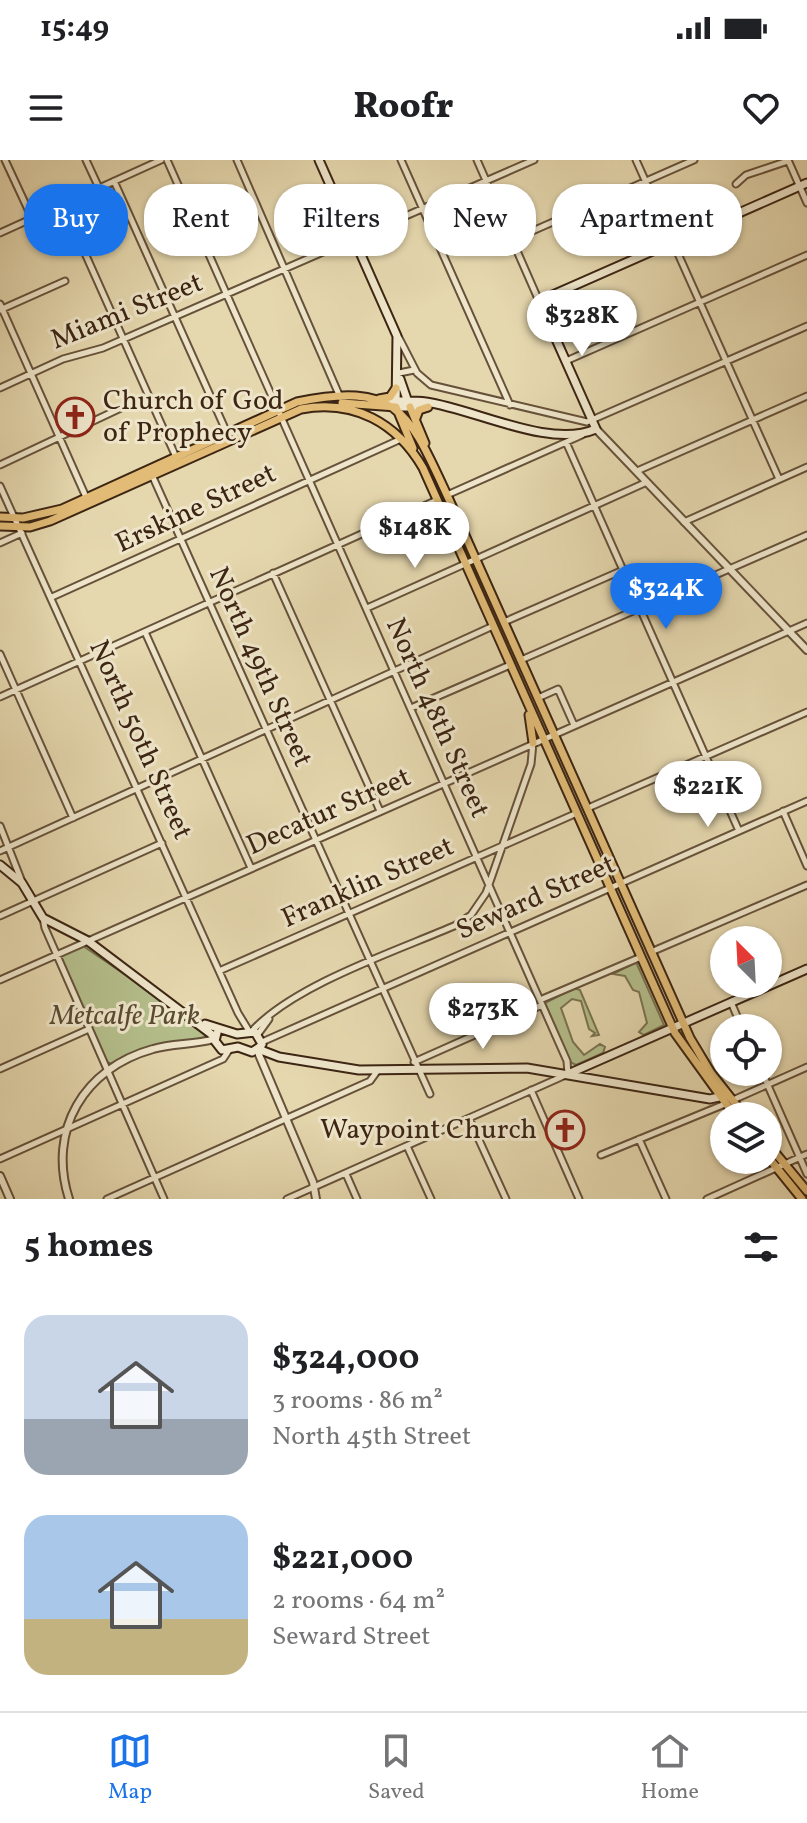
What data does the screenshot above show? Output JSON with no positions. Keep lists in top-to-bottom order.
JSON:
{
  "streets": {
    "street": [
      "Miami Street",
      "Erskine Street",
      "North 49th Street",
      "North 48th Street",
      "North 50th Street",
      "Decatur Street",
      "Franklin Street",
      "Seward Street"
    ]
  },
  "crossings": [
    ["Miami Street", "North 48th Street"],
    ["Erskine Street", "North 49th Street"],
    ["Erskine Street", "North 48th Street"],
    ["Erskine Street", "North 50th Street"],
    ["North 49th Street", "Decatur Street"],
    ["North 49th Street", "Franklin Street"],
    ["North 49th Street", "Seward Street"],
    ["North 48th Street", "Decatur Street"],
    ["North 48th Street", "Franklin Street"],
    ["North 48th Street", "Seward Street"],
    ["North 50th Street", "Decatur Street"],
    ["North 50th Street", "Franklin Street"],
    ["North 50th Street", "Seward Street"]
  ],
  "parks": ["Metcalfe Park"],
  "places": {
    "church": ["Church of God of Prophecy", "Waypoint Church"]
  },
  "north": "top left",
  "page": {
    "status": "15:49",
    "header": "Roofr",
    "chip": [
      "Buy",
      "Rent",
      "Filters",
      "New",
      "Apartment"
    ],
    "price": [
      "$328K",
      "$148K",
      "$324K",
      "$221K",
      "$273K"
    ],
    "heading": "5 homes",
    "list": [
      {
        "name": "$324,000",
        "note": "3 rooms · 86 m² · North 45th Street"
      },
      {
        "name": "$221,000",
        "note": "2 rooms · 64 m² · Seward Street"
      }
    ],
    "tabs": ["Map", "Saved", "Home"]
  }
}
